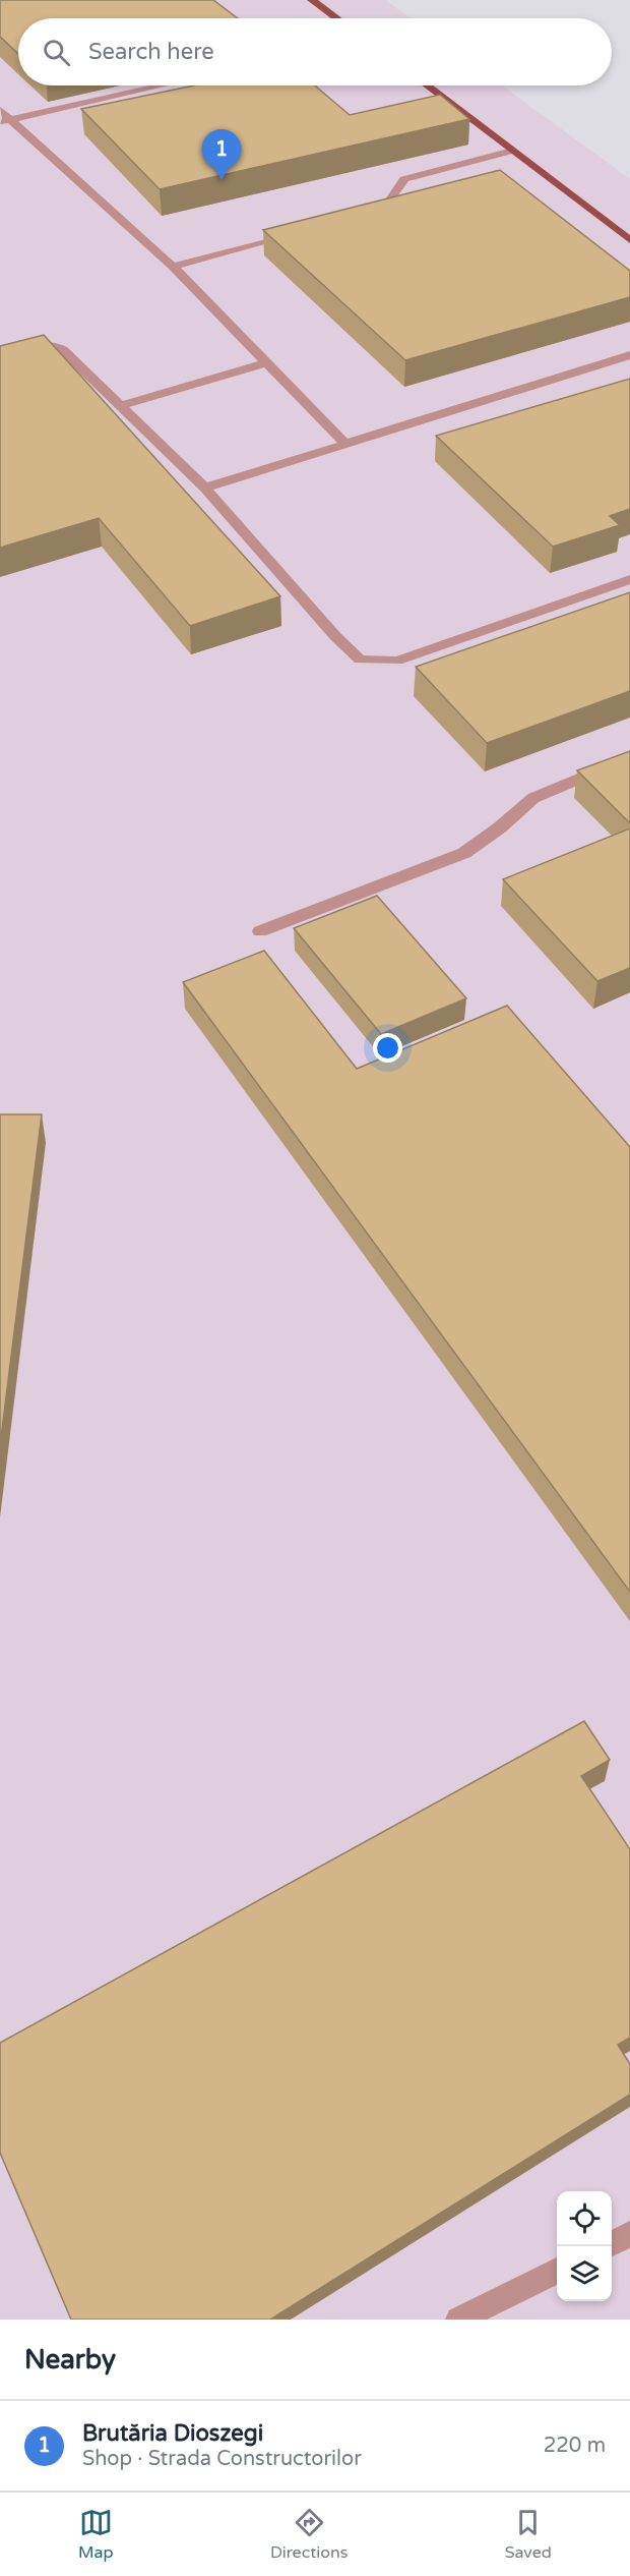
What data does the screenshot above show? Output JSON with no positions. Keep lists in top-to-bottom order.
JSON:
{
  "page": {
    "search": "Search here",
    "pins": "1",
    "heading": "Nearby",
    "list": [
      {
        "mark": "1",
        "name": "Brutăria Dioszegi",
        "note": "Shop · Strada Constructorilor",
        "value": "220 m"
      }
    ],
    "nav": ["Map", "Directions", "Saved"]
  }
}
